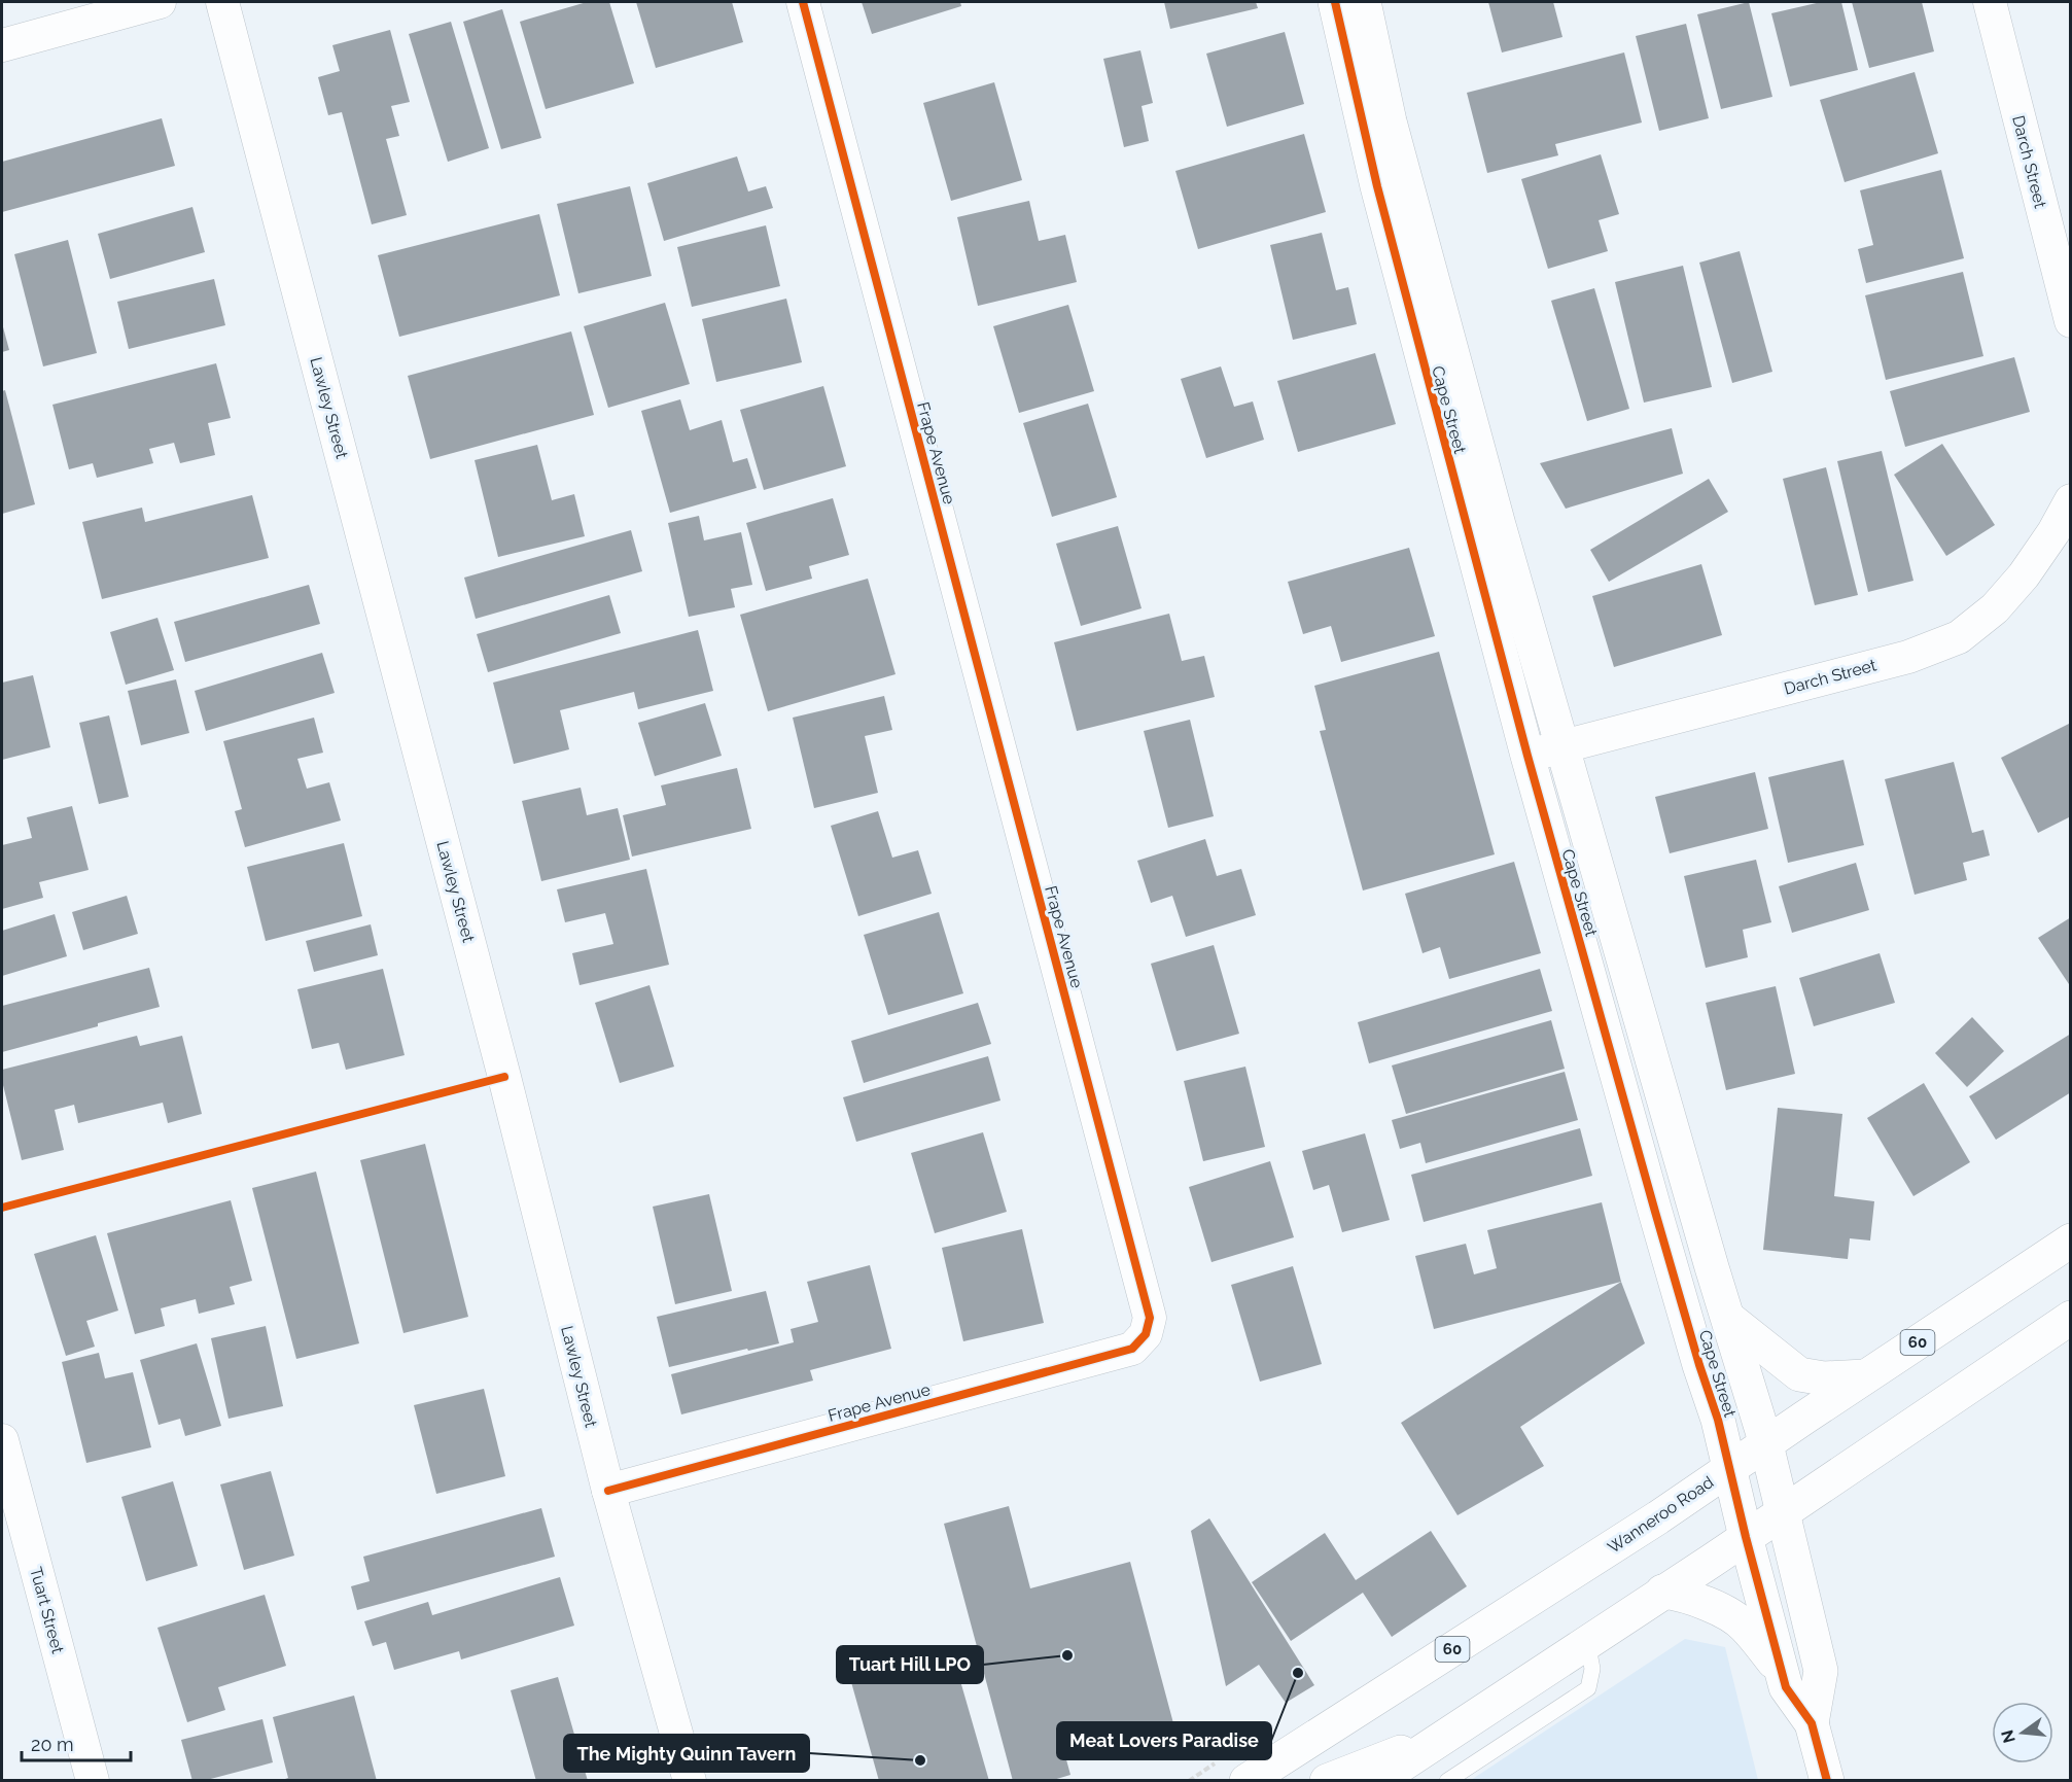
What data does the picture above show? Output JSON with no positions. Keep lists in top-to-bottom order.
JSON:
{
  "streets": {
    "main road": ["Cape Street", "60", "Wanneroo Road"],
    "street": [
      "Darch Street",
      "Lawley Street",
      "Frape Avenue",
      "Tuart Street"
    ]
  },
  "crossings": [
    ["Darch Street", "Cape Street"],
    ["Lawley Street", "Frape Avenue"],
    ["Cape Street", "Wanneroo Road"]
  ],
  "places": ["Tuart Hill LPO", "Meat Lovers Paradise", "The Mighty Quinn Tavern"],
  "scale_bar": "20 m",
  "north": "left"
}
